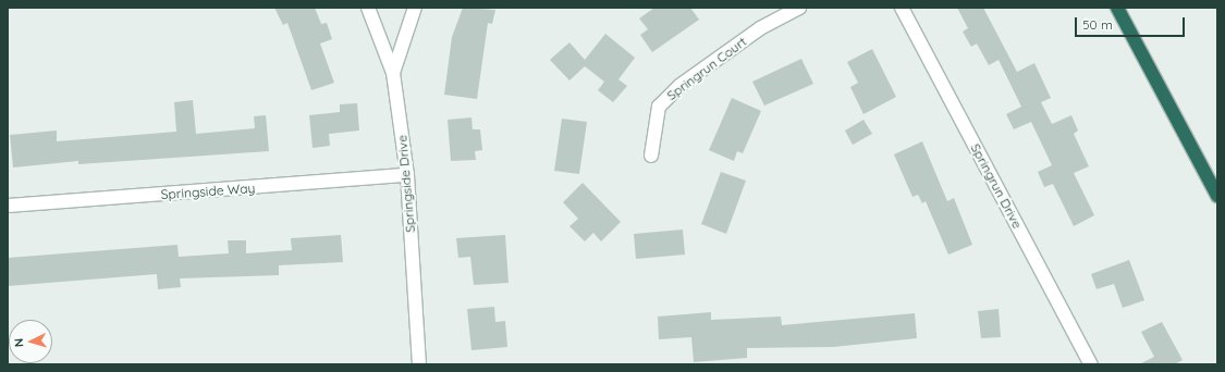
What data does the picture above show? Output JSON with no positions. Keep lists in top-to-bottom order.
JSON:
{
  "streets": {
    "street": [
      "Springrun Court",
      "Springside Drive",
      "Springrun Drive",
      "Springside Way"
    ]
  },
  "crossings": [
    ["Springside Drive", "Springside Way"]
  ],
  "scale_bar": "50 m",
  "north": "left"
}
